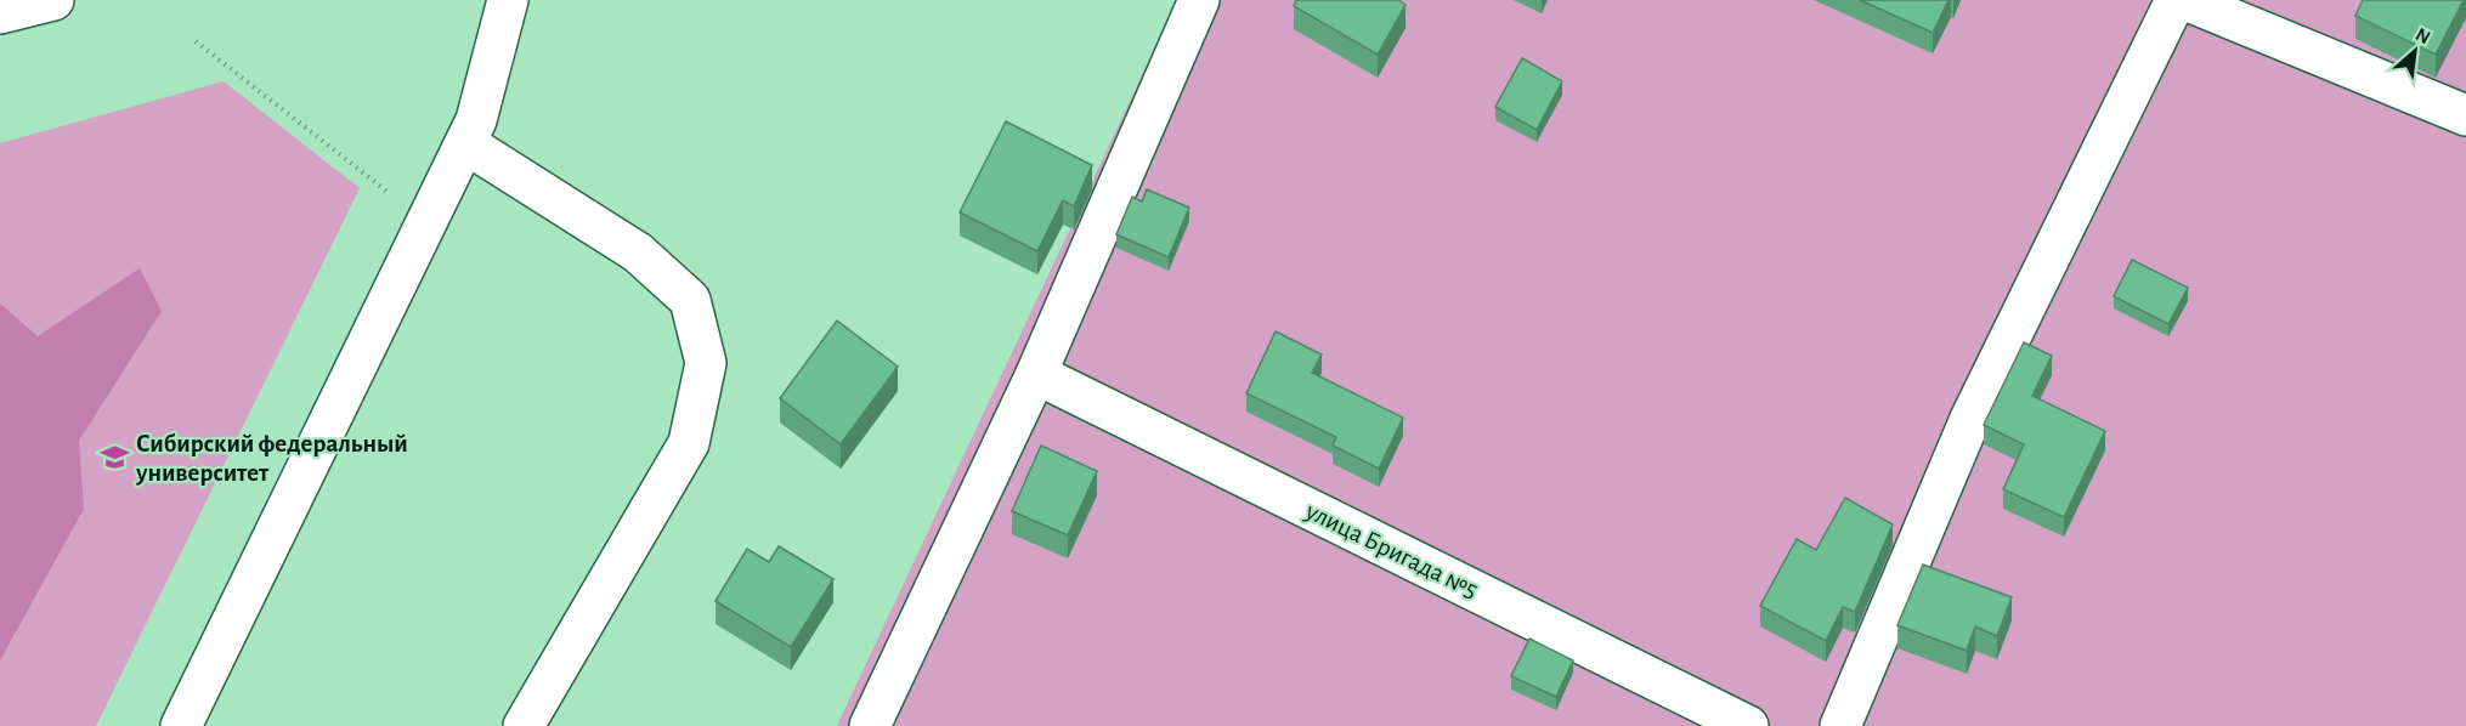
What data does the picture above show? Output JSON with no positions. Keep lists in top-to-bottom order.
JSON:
{
  "streets": {
    "main road": ["улица Бригада №5"]
  },
  "places": {
    "school or university": ["Сибирский федеральный университет"]
  },
  "north": "top right"
}
